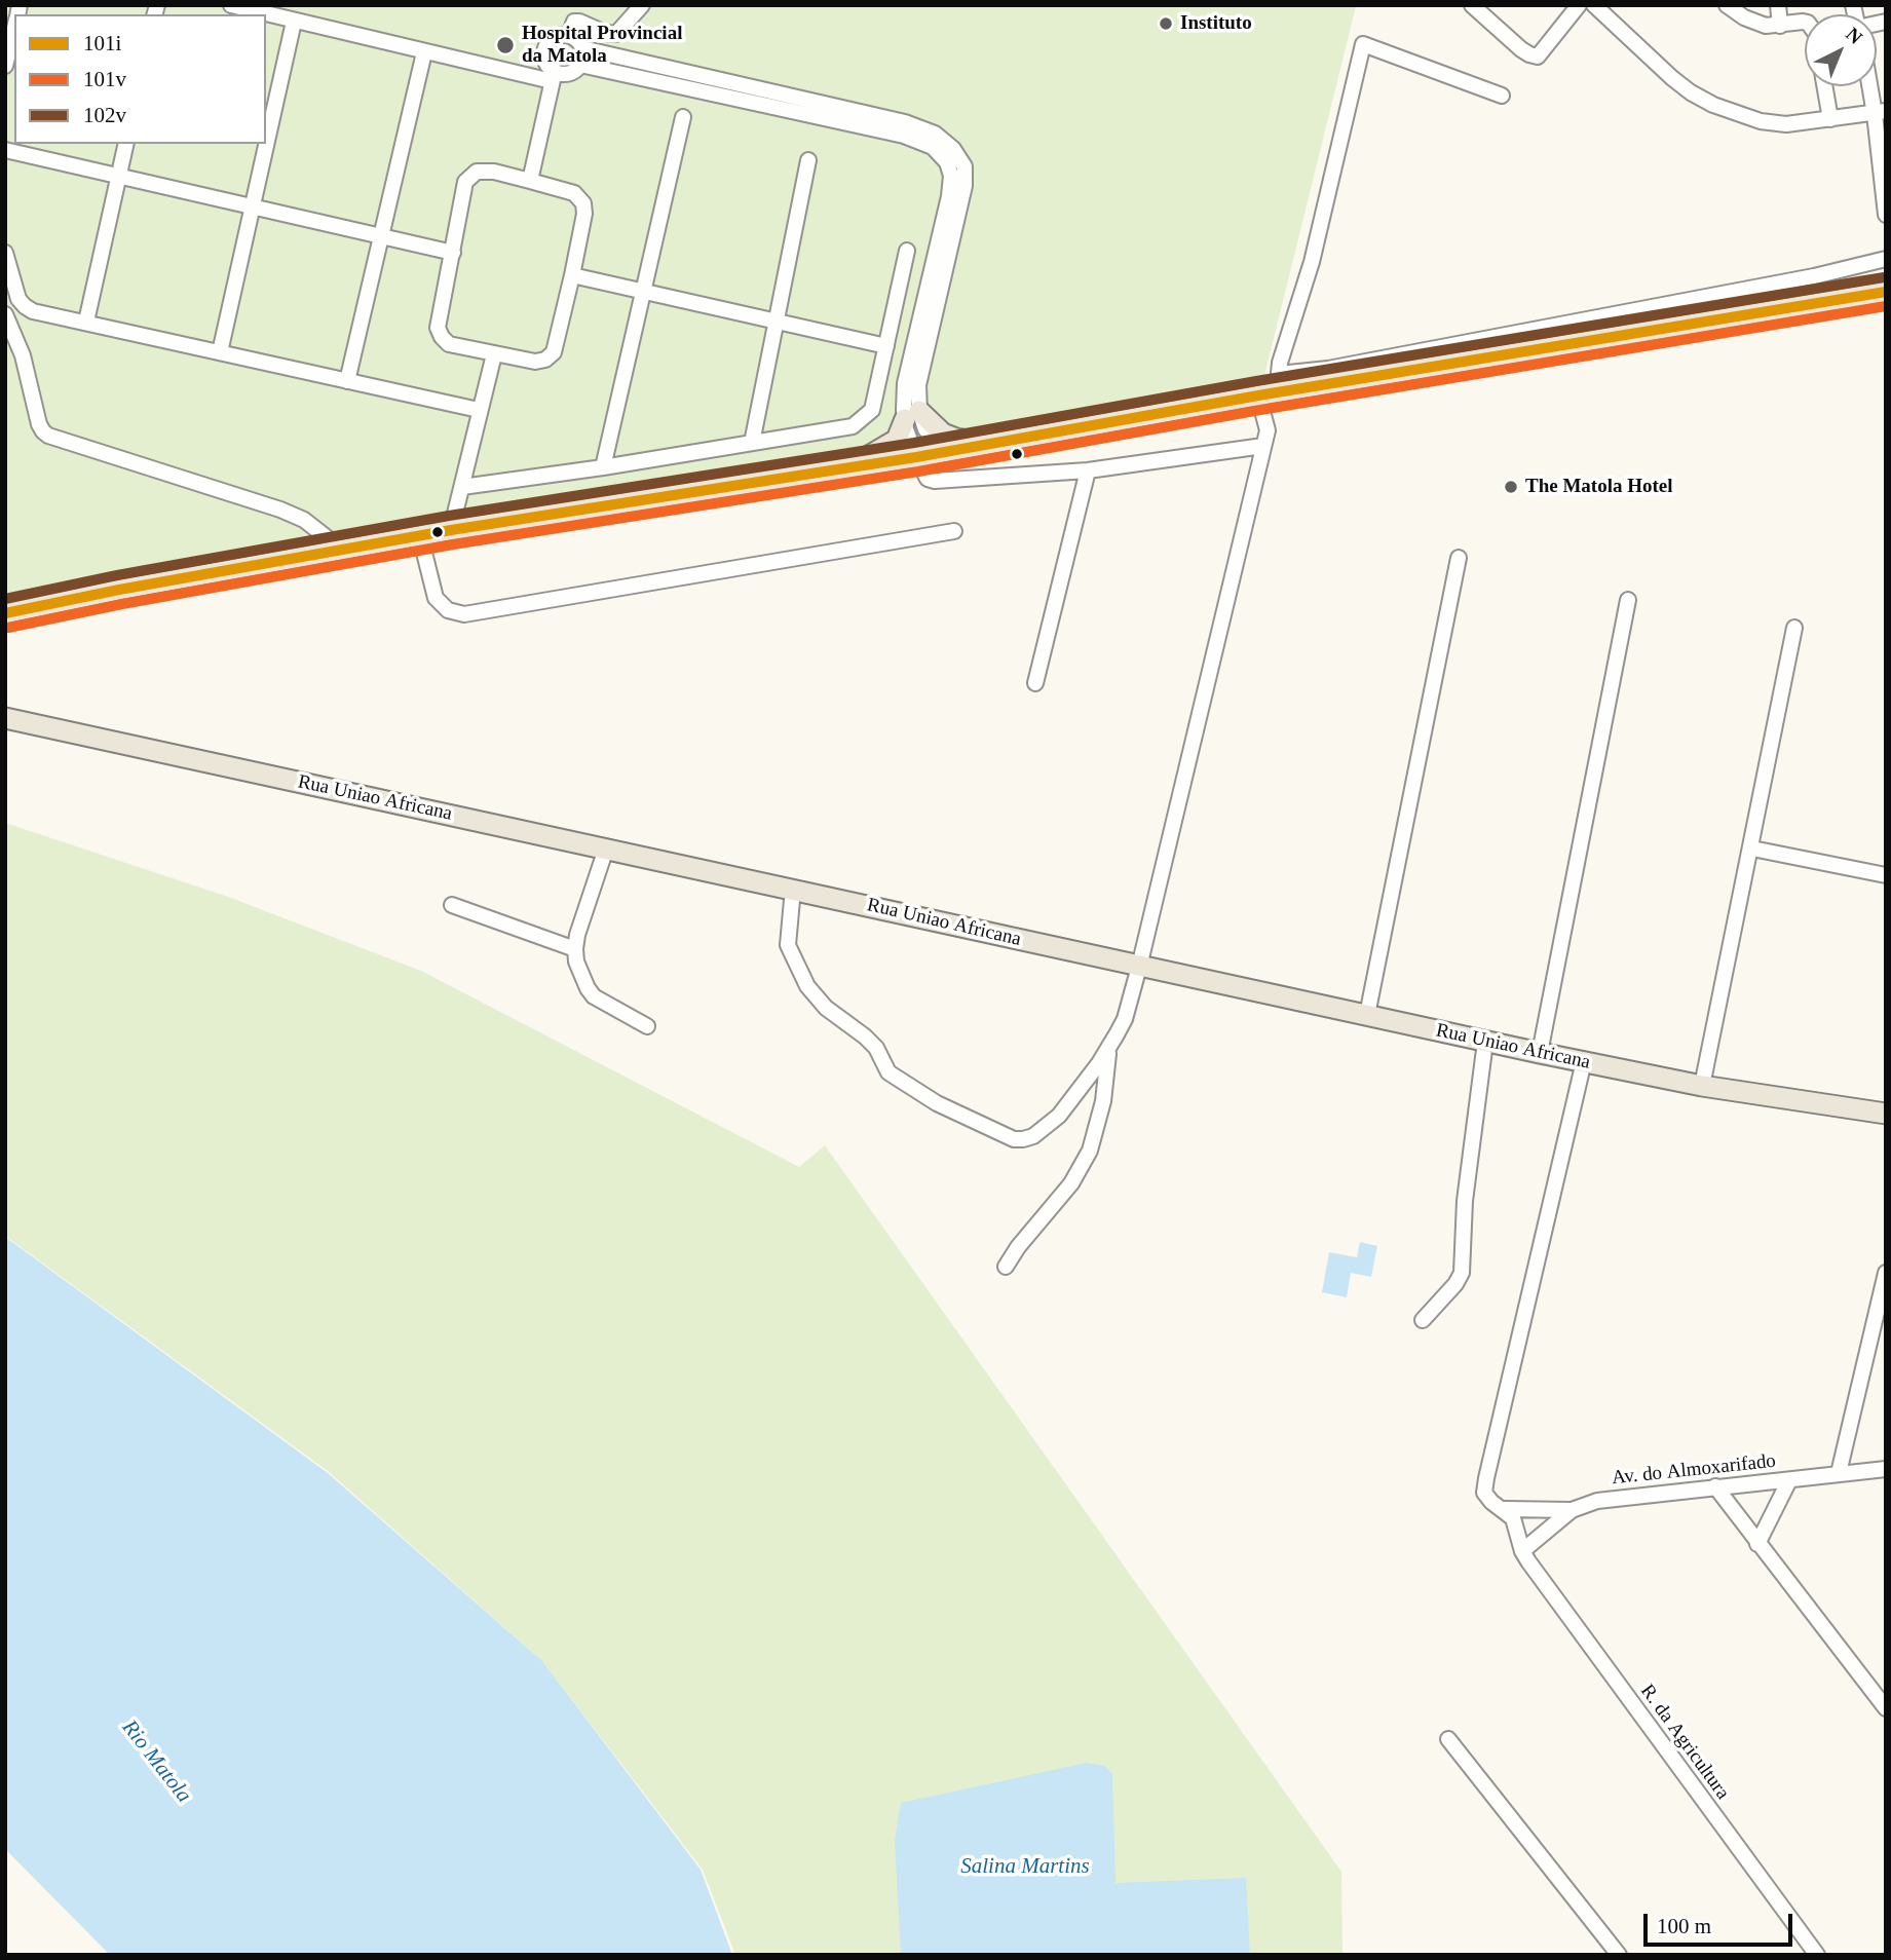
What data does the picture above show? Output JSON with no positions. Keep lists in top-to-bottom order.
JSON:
{
  "streets": {
    "main road": ["Rua Uniao Africana"],
    "street": ["Av. do Almoxarifado", "R. da Agricultura"]
  },
  "crossings": [
    ["Rua Uniao Africana", "R. da Agricultura"],
    ["Av. do Almoxarifado", "R. da Agricultura"]
  ],
  "water": ["Rio Matola", "Salina Martins"],
  "places": ["Instituto", "Hospital Provincial da Matola", "The Matola Hotel"],
  "lines": ["transit line 102v", "transit line 101i", "transit line 101v"],
  "legend": ["101i", "101v", "102v"],
  "scale_bar": "100 m",
  "north": "top right"
}
